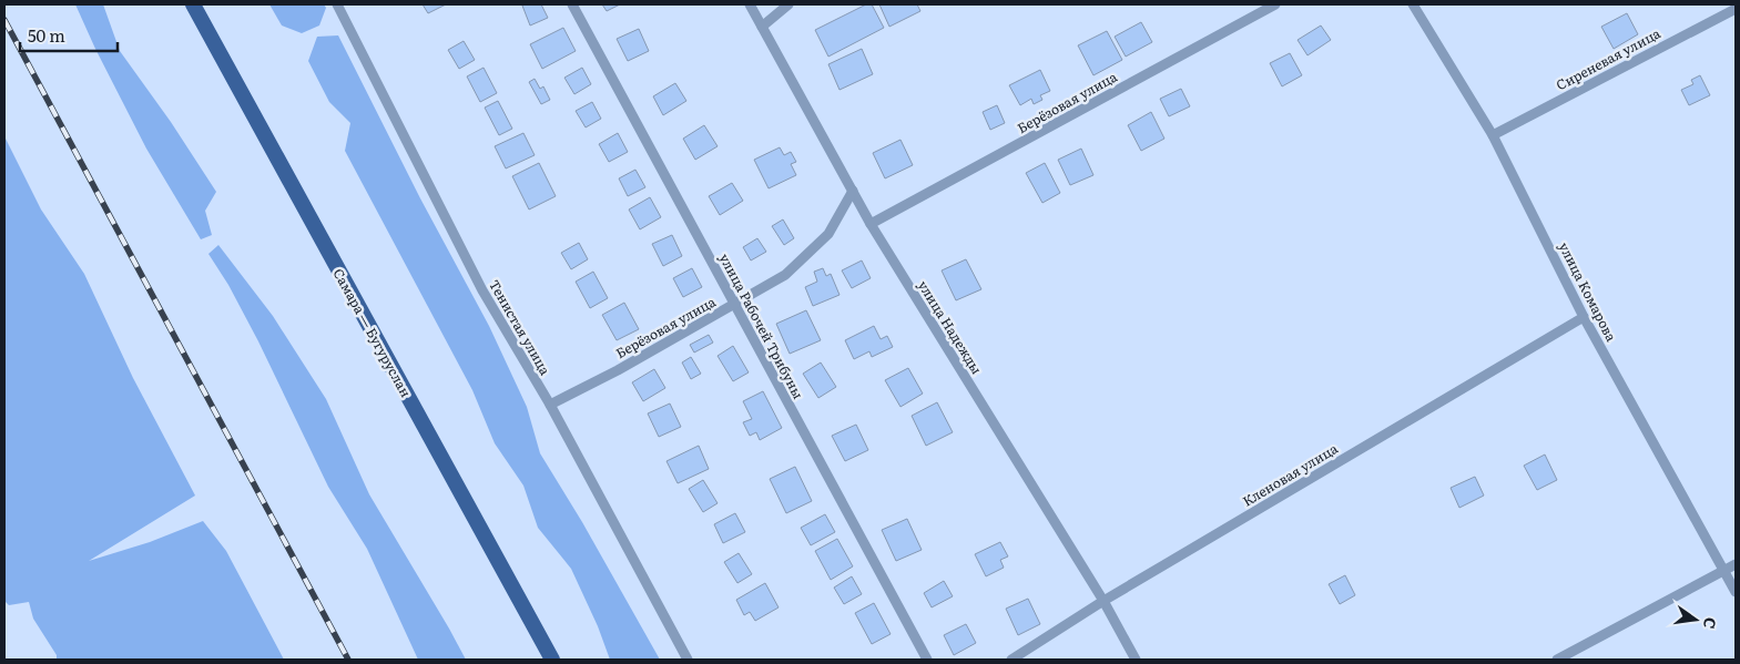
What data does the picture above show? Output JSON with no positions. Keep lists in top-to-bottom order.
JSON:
{
  "streets": {
    "main road": ["Самара — Бугуруслан"],
    "street": [
      "Сиреневая улица",
      "Берёзовая улица",
      "улица Комарова",
      "улица Рабочей Трибуны",
      "Тенистая улица",
      "улица Надежды",
      "Кленовая улица"
    ]
  },
  "crossings": [
    ["Сиреневая улица", "улица Комарова"],
    ["Берёзовая улица", "улица Рабочей Трибуны"],
    ["Берёзовая улица", "Тенистая улица"],
    ["Берёзовая улица", "улица Надежды"],
    ["улица Комарова", "Кленовая улица"],
    ["улица Надежды", "Кленовая улица"]
  ],
  "scale_bar": "50 m",
  "north": "right"
}
